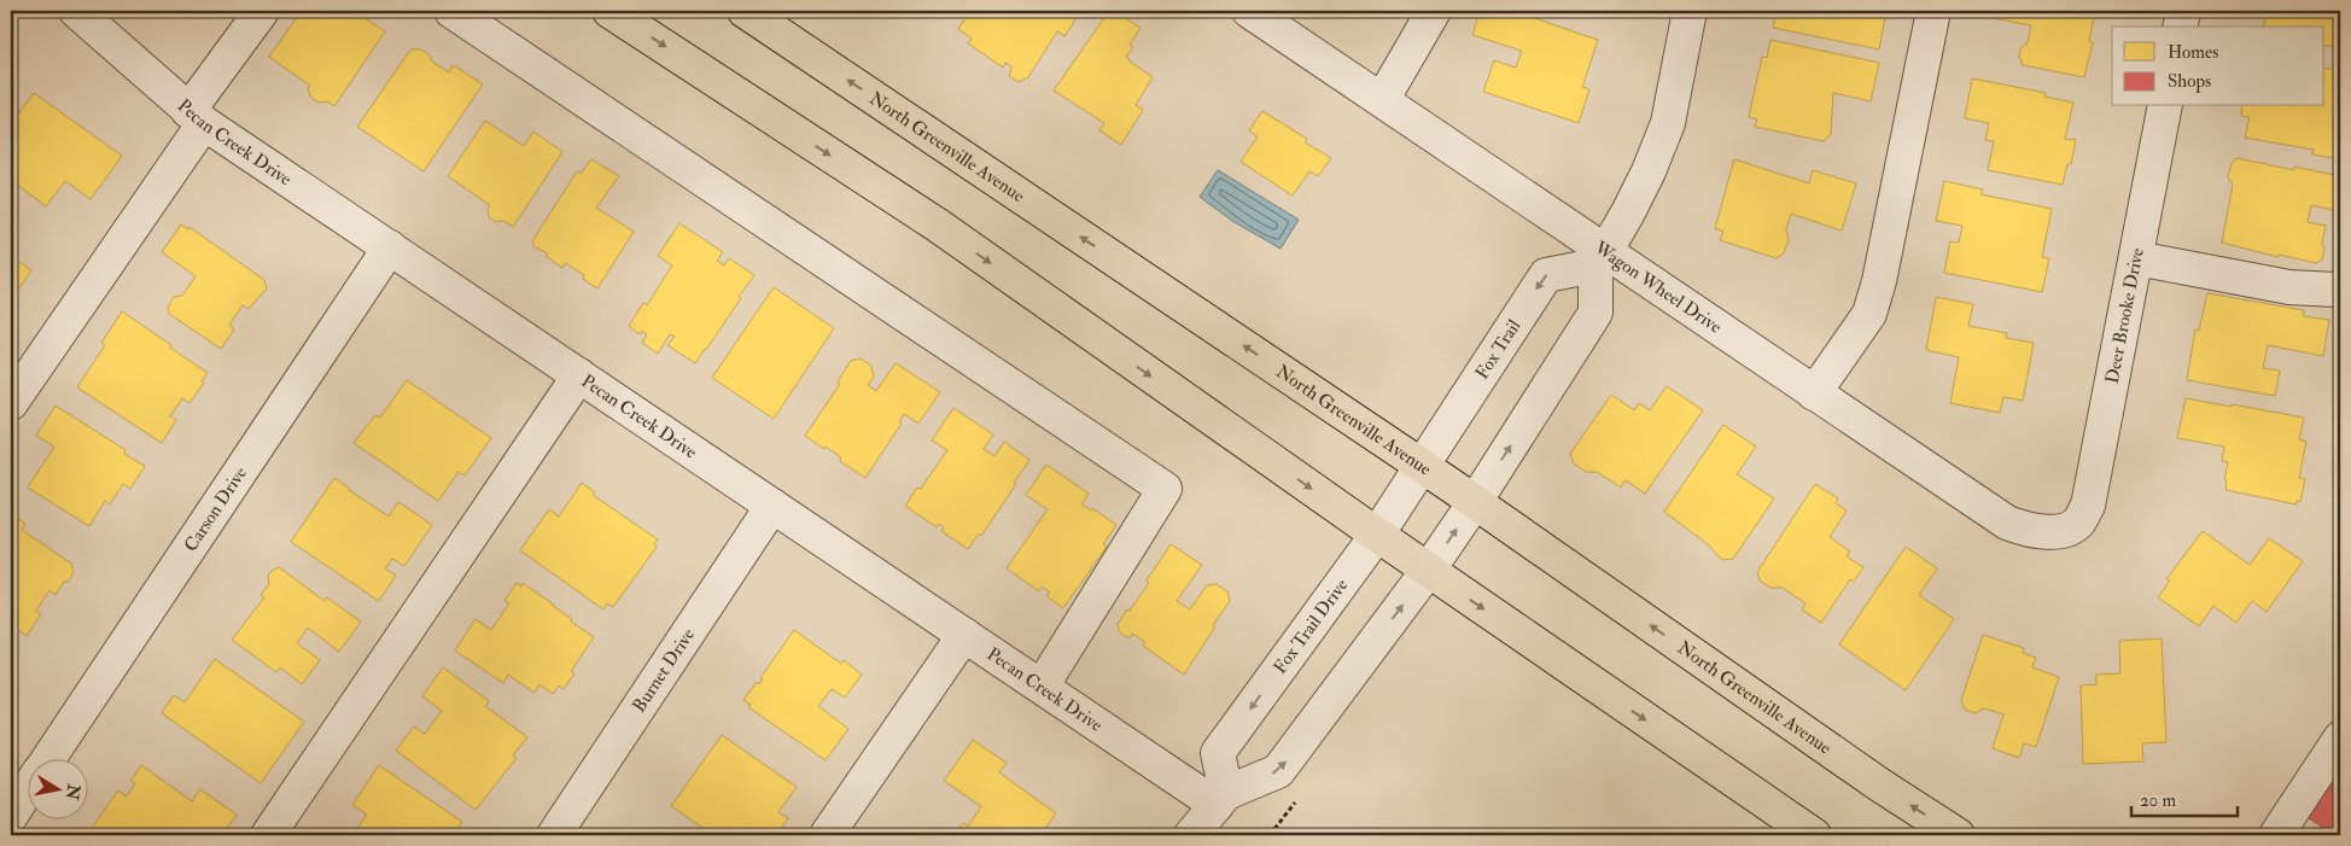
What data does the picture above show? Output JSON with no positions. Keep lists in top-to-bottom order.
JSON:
{
  "streets": {
    "main road": ["North Greenville Avenue"],
    "street": [
      "Pecan Creek Drive",
      "Wagon Wheel Drive",
      "Deer Brooke Drive",
      "Fox Trail",
      "Carson Drive",
      "Fox Trail Drive",
      "Burnet Drive"
    ]
  },
  "crossings": [
    ["Pecan Creek Drive", "Carson Drive"],
    ["Pecan Creek Drive", "Fox Trail Drive"],
    ["Pecan Creek Drive", "Burnet Drive"],
    ["North Greenville Avenue", "Fox Trail"],
    ["North Greenville Avenue", "Fox Trail Drive"],
    ["Wagon Wheel Drive", "Deer Brooke Drive"],
    ["Wagon Wheel Drive", "Fox Trail"],
    ["Fox Trail", "Fox Trail Drive"]
  ],
  "legend": ["Homes", "Shops"],
  "scale_bar": "20 m",
  "north": "right"
}
